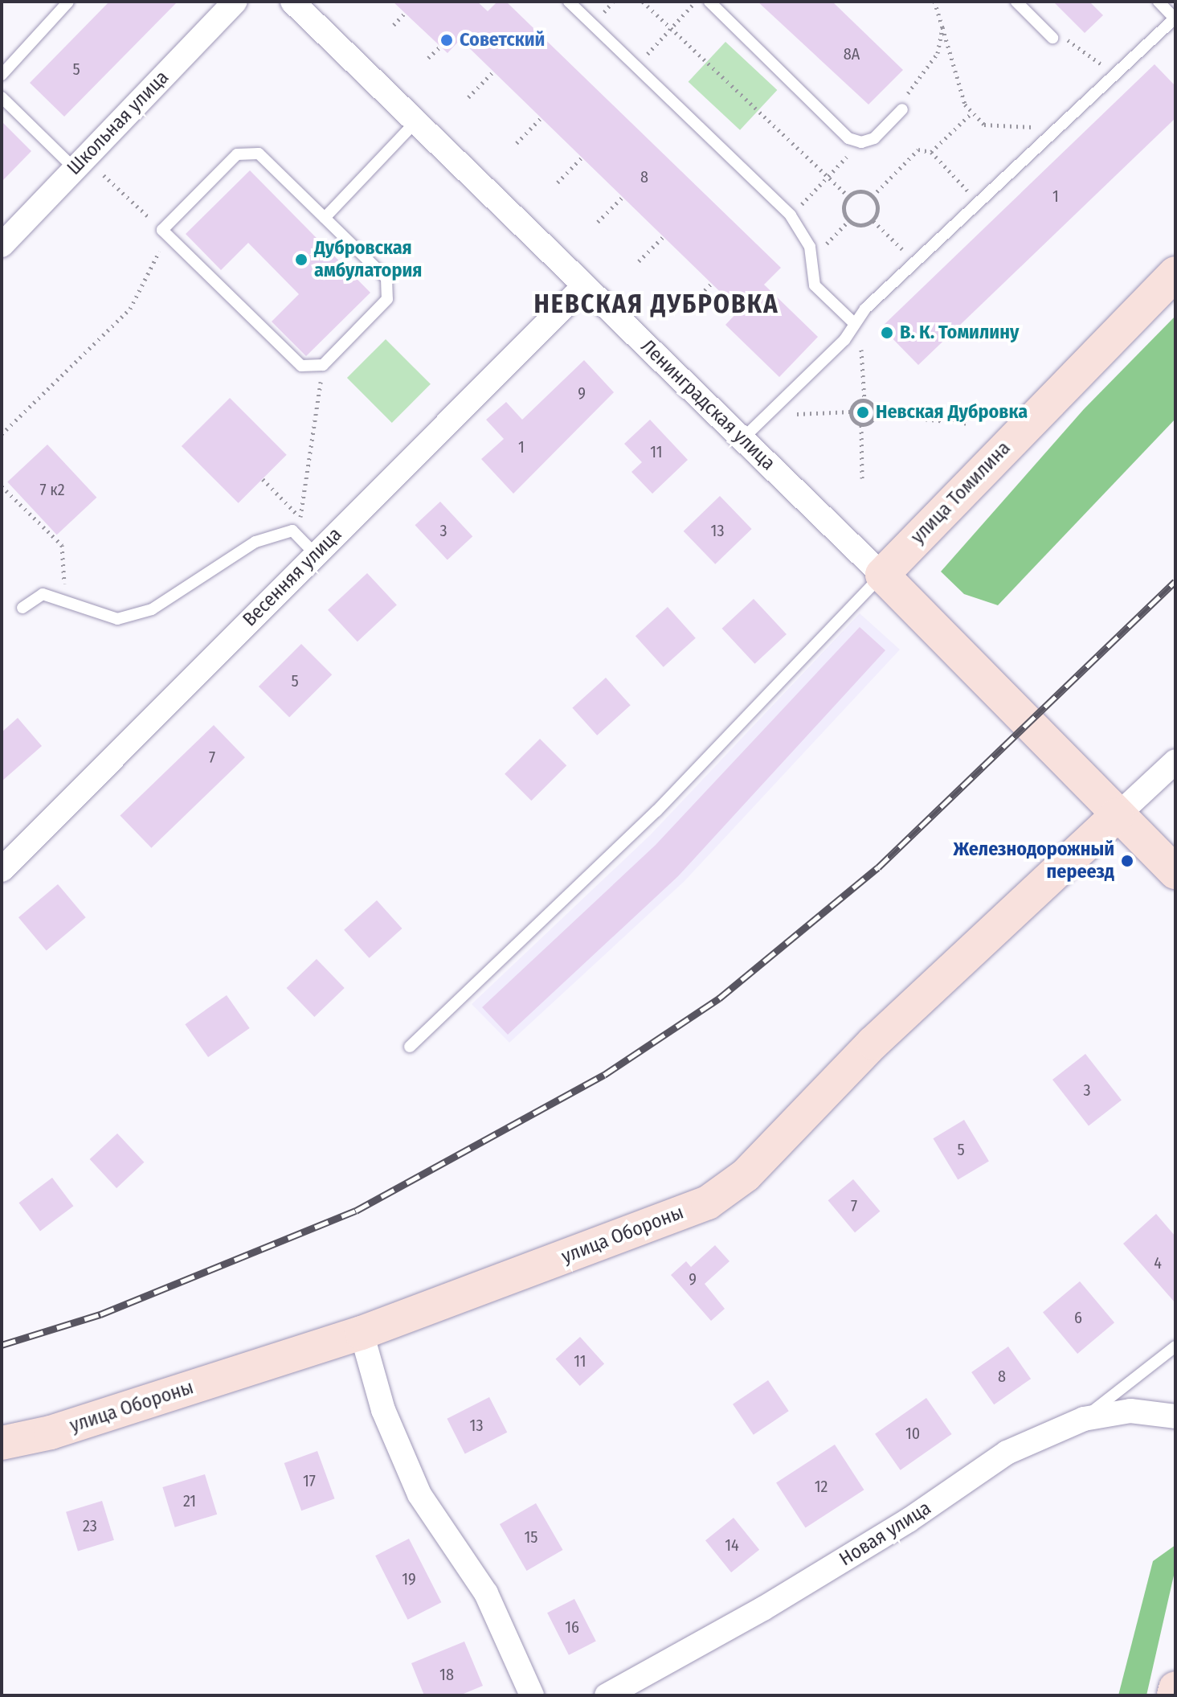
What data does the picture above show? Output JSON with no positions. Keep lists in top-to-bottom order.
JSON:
{
  "streets": {
    "street": [
      "Школьная улица",
      "Ленинградская улица",
      "улица Томилина",
      "Весенняя улица",
      "улица Обороны",
      "Новая улица"
    ]
  },
  "crossings": [
    ["Ленинградская улица", "улица Томилина"],
    ["Ленинградская улица", "Весенняя улица"],
    ["Ленинградская улица", "улица Обороны"]
  ],
  "districts": ["НЕВСКАЯ ДУБРОВКА"],
  "places": [
    "Советский",
    "Дубровская амбулатория",
    "В. К. Томилину",
    "Невская Дубровка",
    "Железнодорожный переезд"
  ],
  "house_numbers": [
    "8А",
    "5",
    "8",
    "1",
    "9",
    "1",
    "11",
    "7 к2",
    "3",
    "13",
    "5",
    "7",
    "3",
    "5",
    "7",
    "4",
    "9",
    "6",
    "11",
    "8",
    "13",
    "10",
    "17",
    "12",
    "21",
    "23",
    "15",
    "14",
    "19",
    "16",
    "18"
  ]
}
